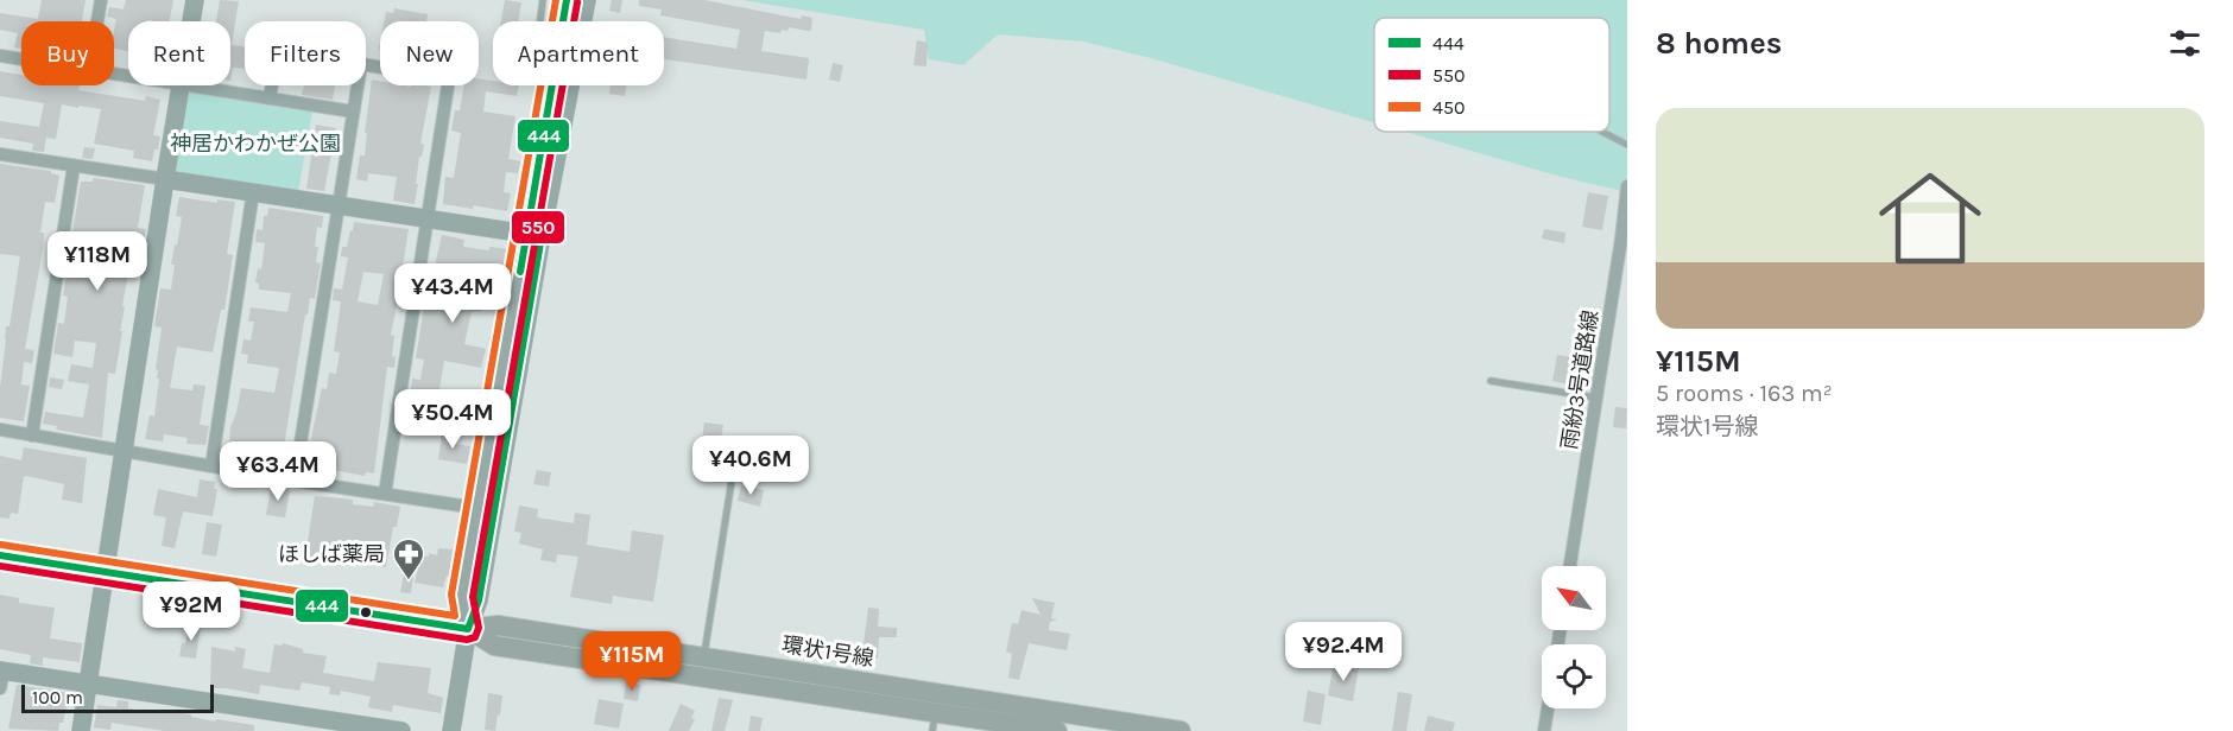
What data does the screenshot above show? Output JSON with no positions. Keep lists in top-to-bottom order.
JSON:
{
  "streets": {
    "main road": ["環状1号線"],
    "street": ["雨紛3号道路線"]
  },
  "parks": ["神居かわかぜ公園"],
  "places": {
    "pharmacy": ["ほしば薬局"]
  },
  "lines": ["transit line 444", "transit line 450", "transit line 550"],
  "legend": ["444", "550", "450"],
  "scale_bar": "100 m",
  "north": "top left",
  "page": {
    "heading": "8 homes",
    "chip": [
      "Buy",
      "Rent",
      "Filters",
      "New",
      "Apartment"
    ],
    "list": [
      {
        "name": "¥115M",
        "note": "5 rooms · 163 m² · 環状1号線"
      }
    ],
    "price": [
      "¥118M",
      "¥43.4M",
      "¥50.4M",
      "¥40.6M",
      "¥63.4M",
      "¥92M",
      "¥92.4M",
      "¥115M"
    ],
    "scale": "100 m"
  }
}
